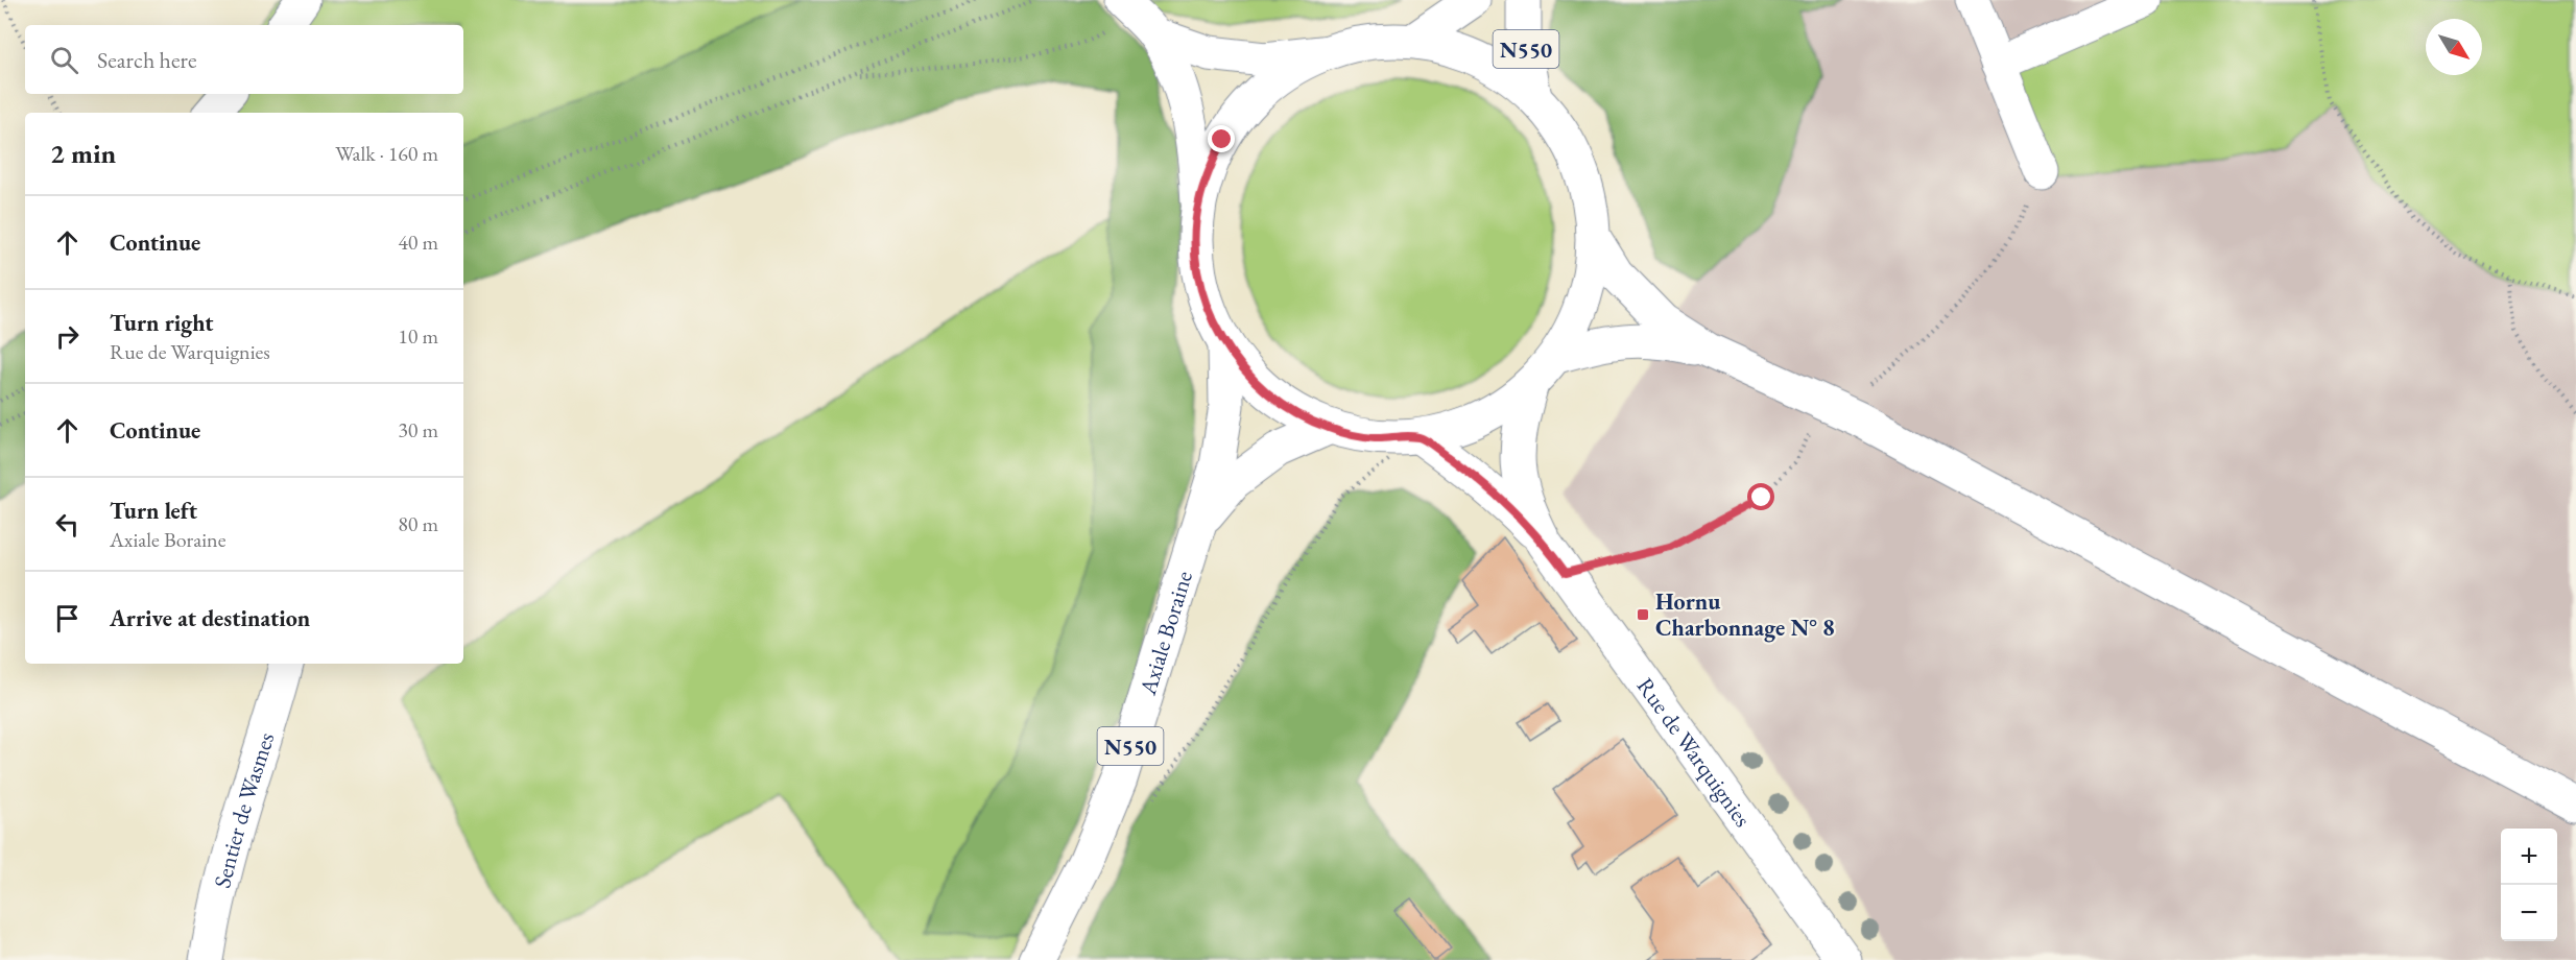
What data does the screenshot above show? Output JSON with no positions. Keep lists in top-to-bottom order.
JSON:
{
  "streets": {
    "street": [
      "N550",
      "Axiale Boraine",
      "Rue de Warquignies",
      "Sentier de Wasmes"
    ]
  },
  "places": {
    "transit": ["Hornu Charbonnage N° 8"]
  },
  "north": "bottom right",
  "page": {
    "search": "Search here",
    "heading": ["2 min", "Walk · 160 m"],
    "list": [
      ["Continue", "40 m"],
      ["Turn right", "Rue de Warquignies", "10 m"],
      ["Continue", "30 m"],
      ["Turn left", "Axiale Boraine", "80 m"],
      "Arrive at destination"
    ],
    "map_buttons": ["+", "−"]
  }
}
